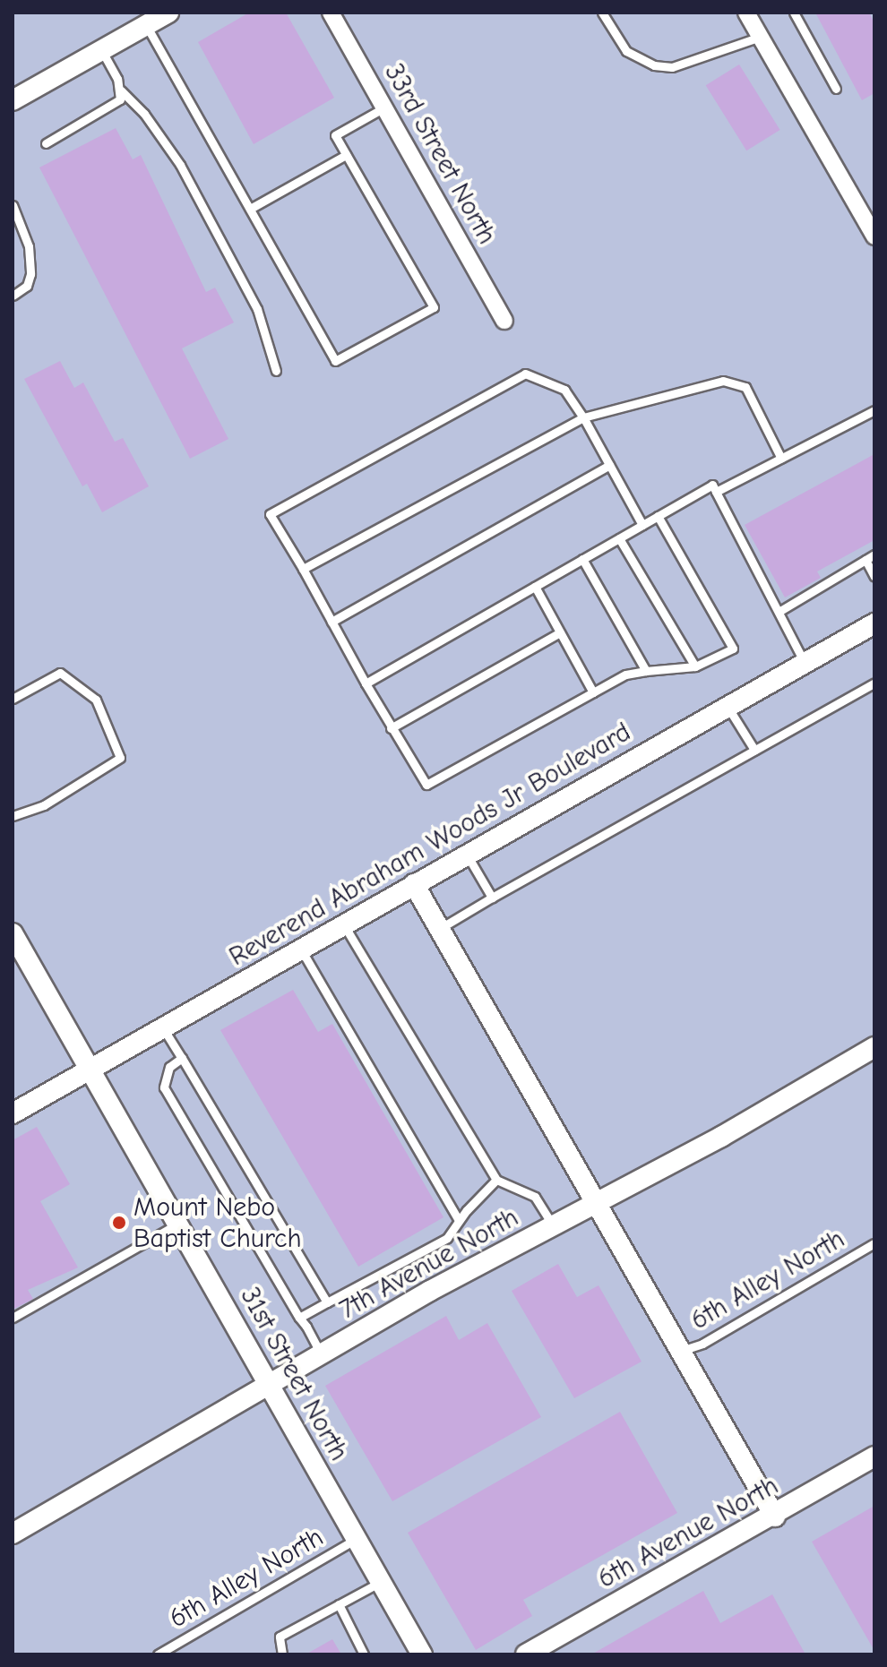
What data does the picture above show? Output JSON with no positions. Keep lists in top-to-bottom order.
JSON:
{
  "streets": {
    "street": [
      "33rd Street North",
      "Reverend Abraham Woods Jr Boulevard",
      "7th Avenue North",
      "31st Street North",
      "6th Avenue North"
    ],
    "lane": ["6th Alley North"]
  },
  "crossings": [
    ["Reverend Abraham Woods Jr Boulevard", "31st Street North"],
    ["7th Avenue North", "31st Street North"],
    ["6th Alley North", "31st Street North"]
  ],
  "places": ["Mount Nebo Baptist Church"]
}
